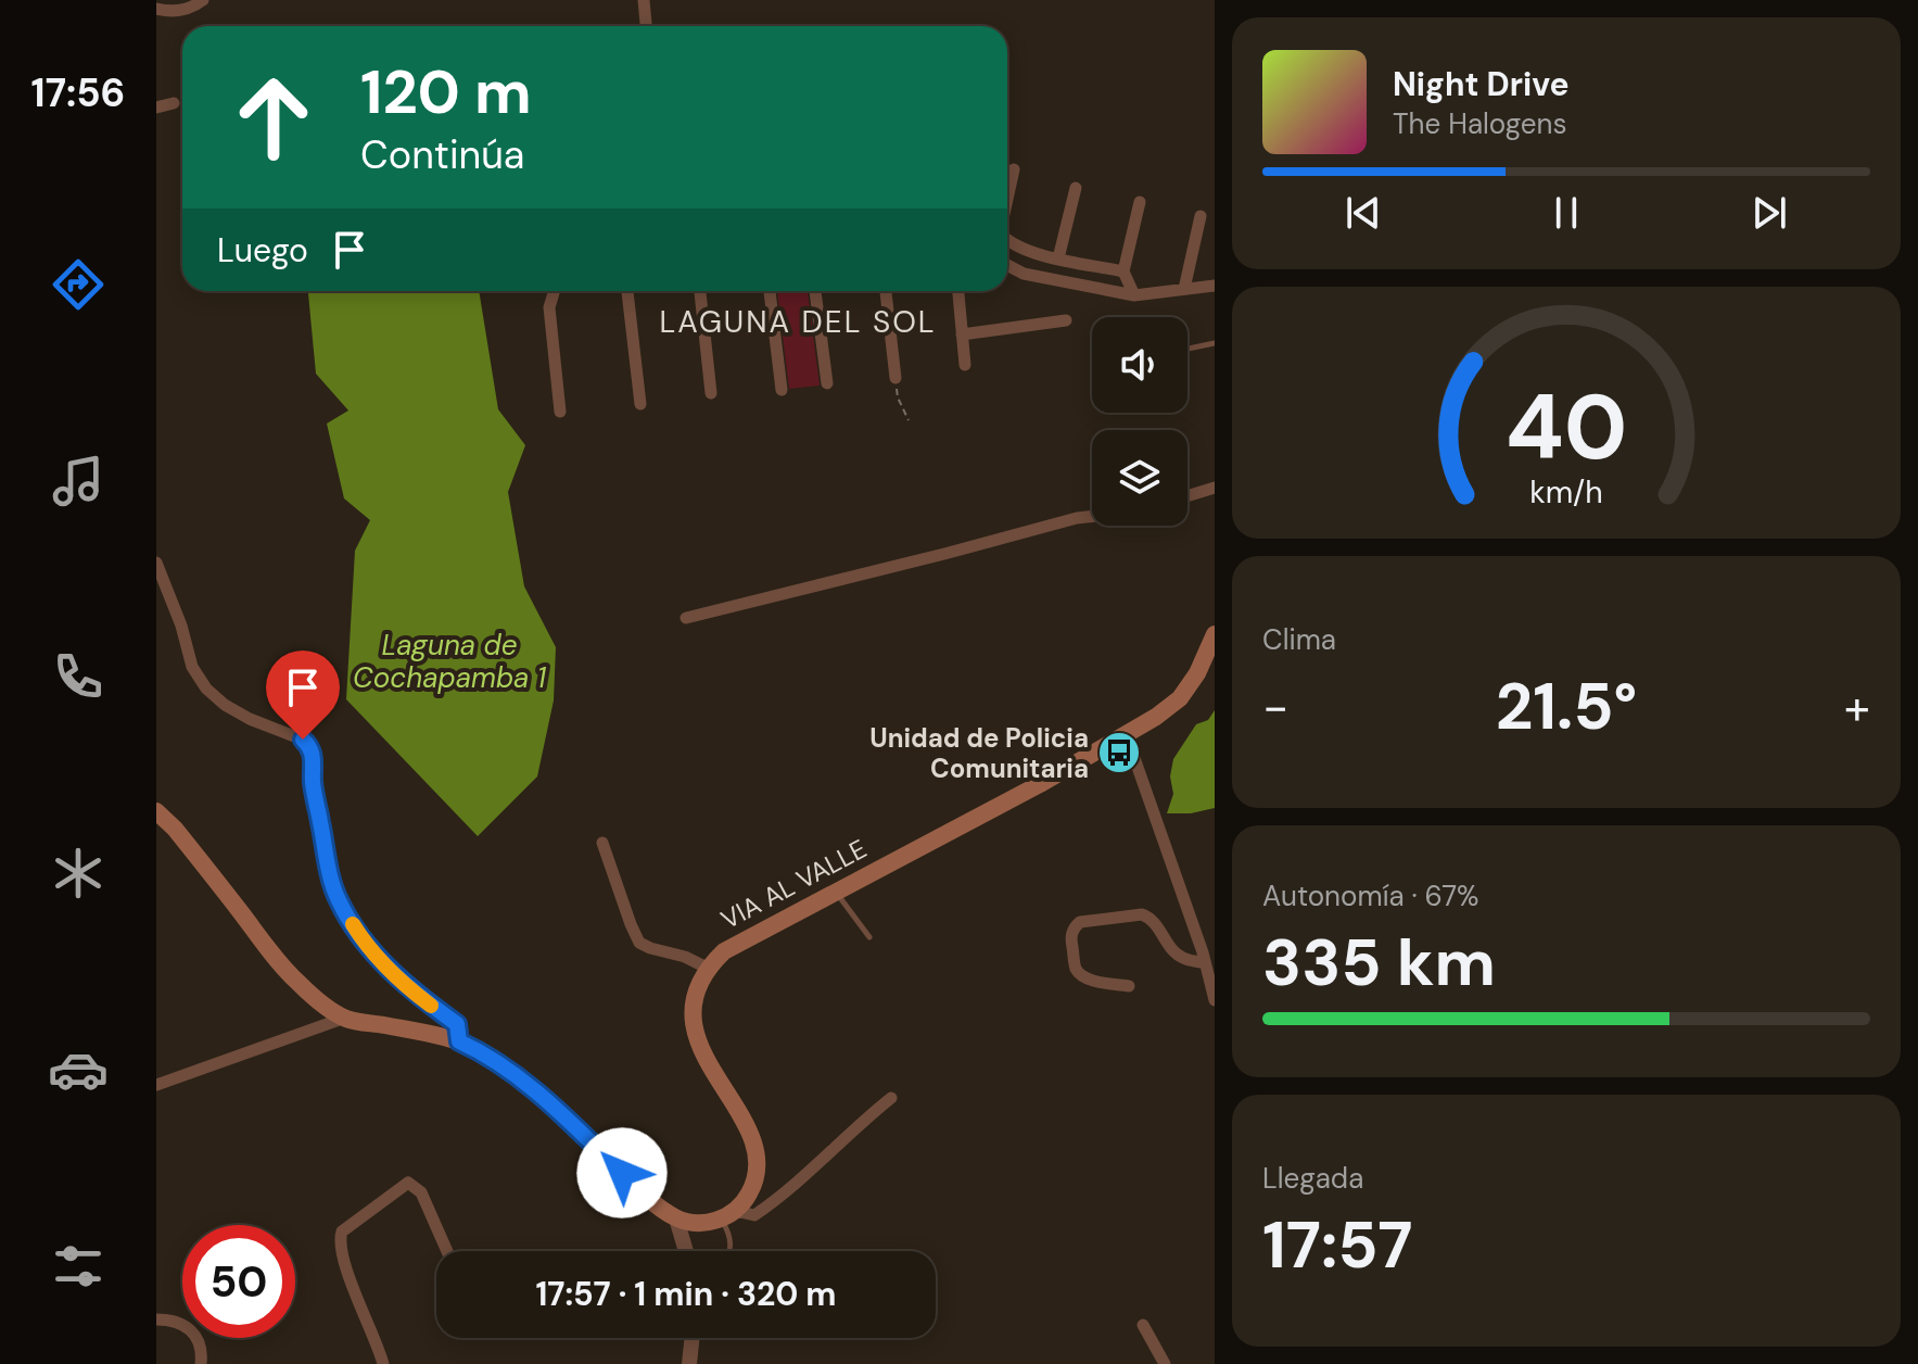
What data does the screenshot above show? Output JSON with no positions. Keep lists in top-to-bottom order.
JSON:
{
  "streets": {
    "main road": ["VIA AL VALLE"]
  },
  "districts": ["LAGUNA DEL SOL"],
  "water": ["Laguna de Cochapamba 1"],
  "places": {
    "bus stop": ["Unidad de Policia Comunitaria"]
  },
  "page": {
    "tabs": "17:56",
    "turn": ["120 m", "Continúa"],
    "song": ["Night Drive", "The Halogens"],
    "then": "Luego",
    "tile": [
      "Clima",
      ["Autonomía · 67%", "335 km"],
      ["Llegada", "17:57"]
    ],
    "heat": ["−", "21.5°", "+"],
    "limit": "50",
    "trip": "17:57 · 1 min · 320 m",
    "gauge": ["40", "km/h"]
  }
}
